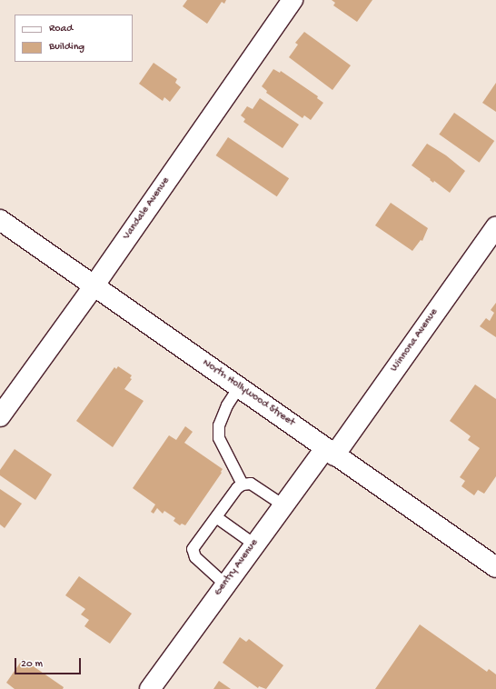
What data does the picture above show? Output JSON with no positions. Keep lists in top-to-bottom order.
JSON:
{
  "streets": {
    "street": [
      "Vandale Avenue",
      "Winnona Avenue",
      "North Hollywood Street",
      "Gentry Avenue"
    ]
  },
  "crossings": [
    ["Vandale Avenue", "North Hollywood Street"],
    ["Winnona Avenue", "North Hollywood Street"],
    ["Winnona Avenue", "Gentry Avenue"],
    ["North Hollywood Street", "Gentry Avenue"]
  ],
  "legend": ["Road", "Building"],
  "scale_bar": "20 m"
}
